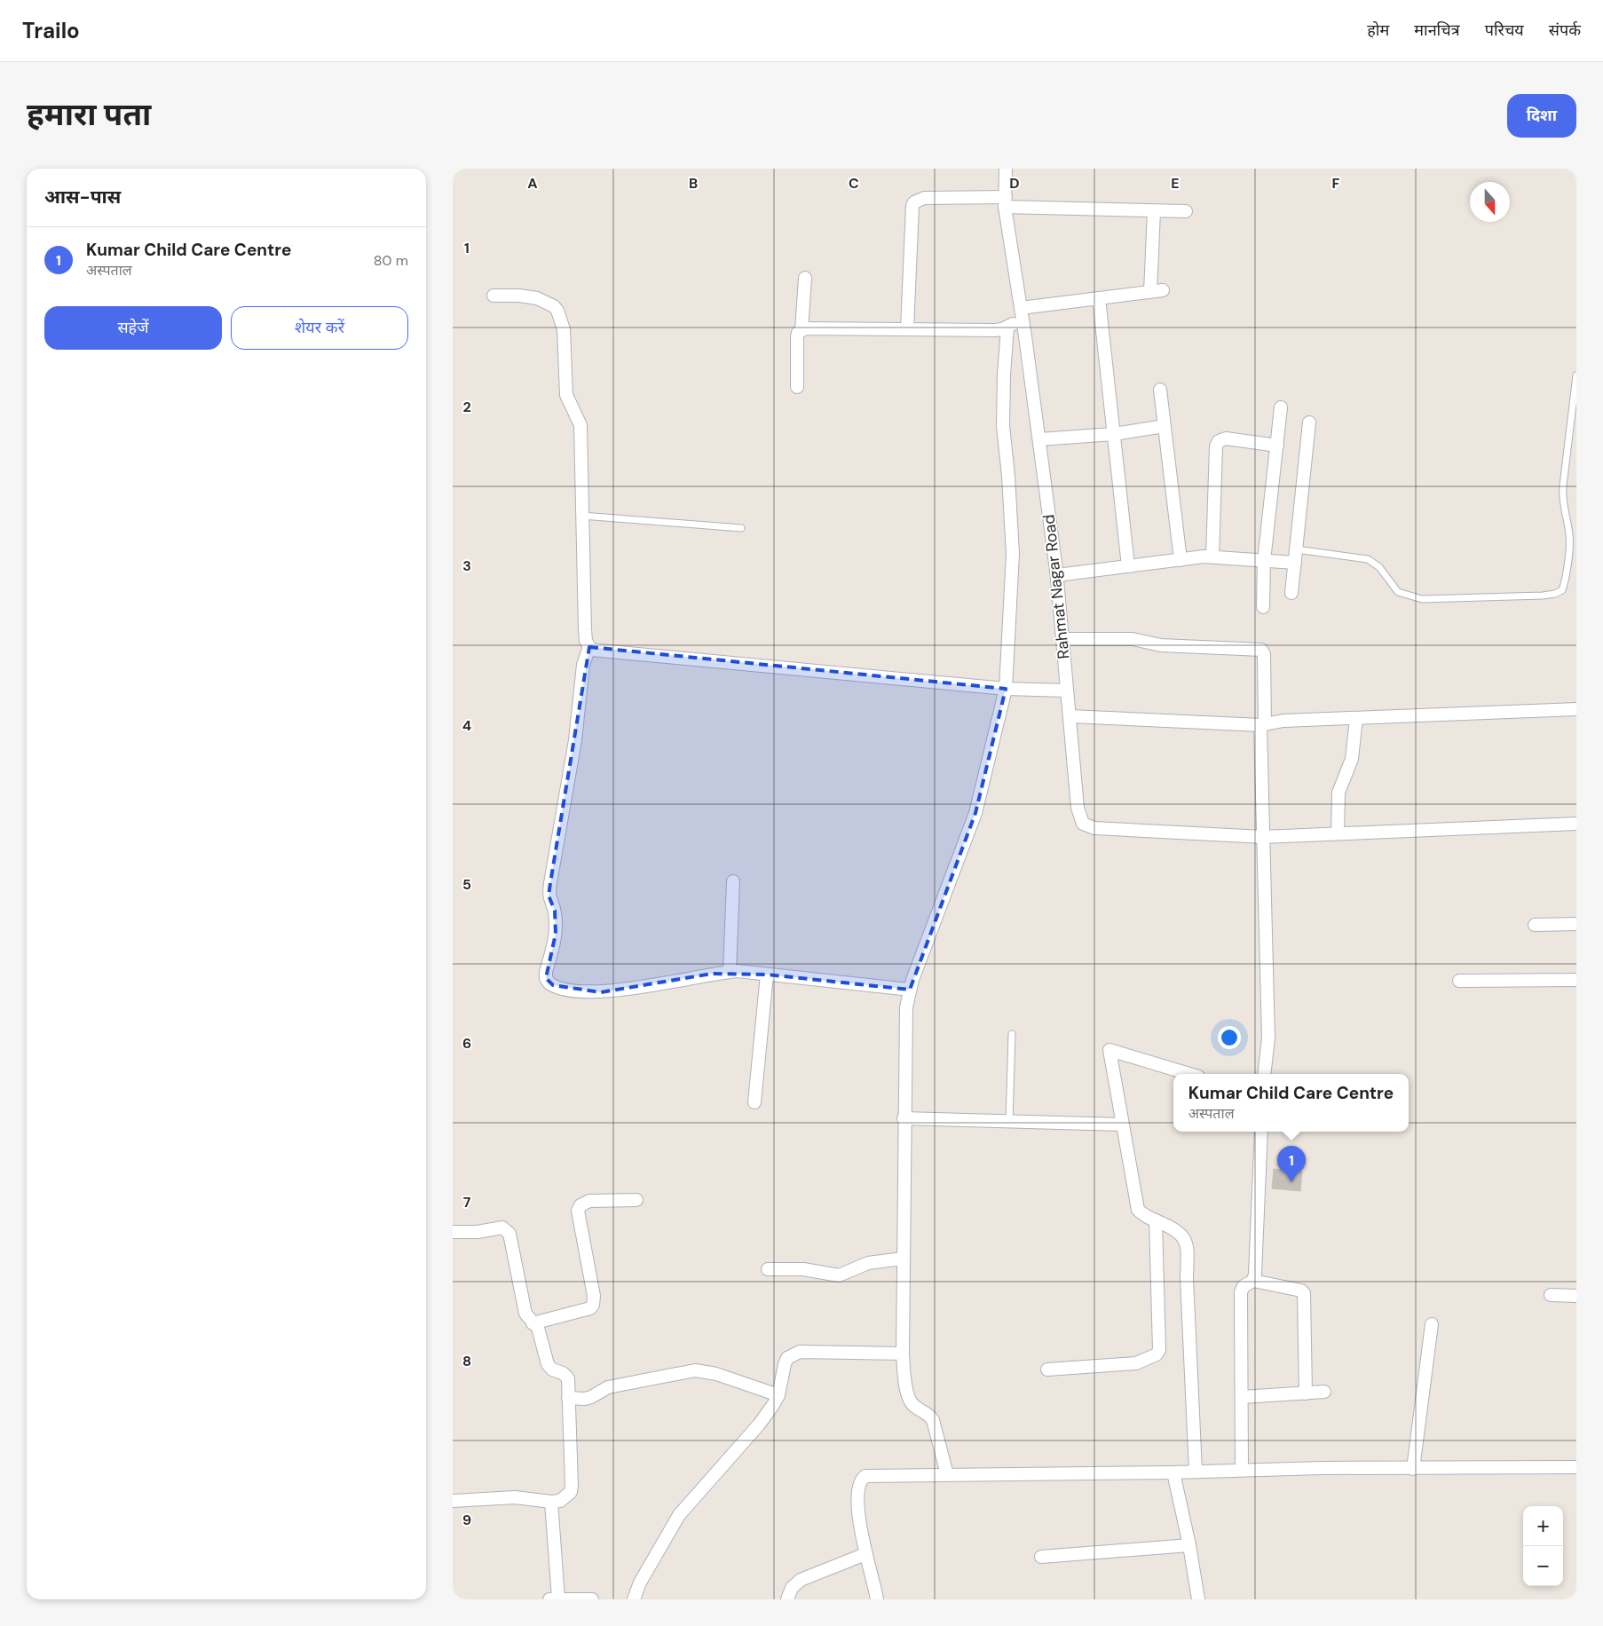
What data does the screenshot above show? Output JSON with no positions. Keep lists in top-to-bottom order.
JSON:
{
  "streets": {
    "street": ["Rahmat Nagar Road"]
  },
  "north": "bottom",
  "page": {
    "header": "Trailo",
    "nav": [
      "होम",
      "मानचित्र",
      "परिचय",
      "संपर्क"
    ],
    "title": "हमारा पता",
    "buttons": [
      "दिशा",
      ["सहेजें", "शेयर करें"]
    ],
    "heading": "आस-पास",
    "list": [
      {
        "mark": "1",
        "name": "Kumar Child Care Centre",
        "note": "अस्पताल",
        "value": "80 m"
      }
    ],
    "popup": ["Kumar Child Care Centre", "अस्पताल"],
    "pins": "1",
    "map_buttons": ["+", "−"]
  },
  "grid": {
    "columns": [
      "A",
      "B",
      "C",
      "D",
      "E",
      "F"
    ],
    "rows": [
      "1",
      "2",
      "3",
      "4",
      "5",
      "6",
      "7",
      "8",
      "9"
    ]
  }
}
